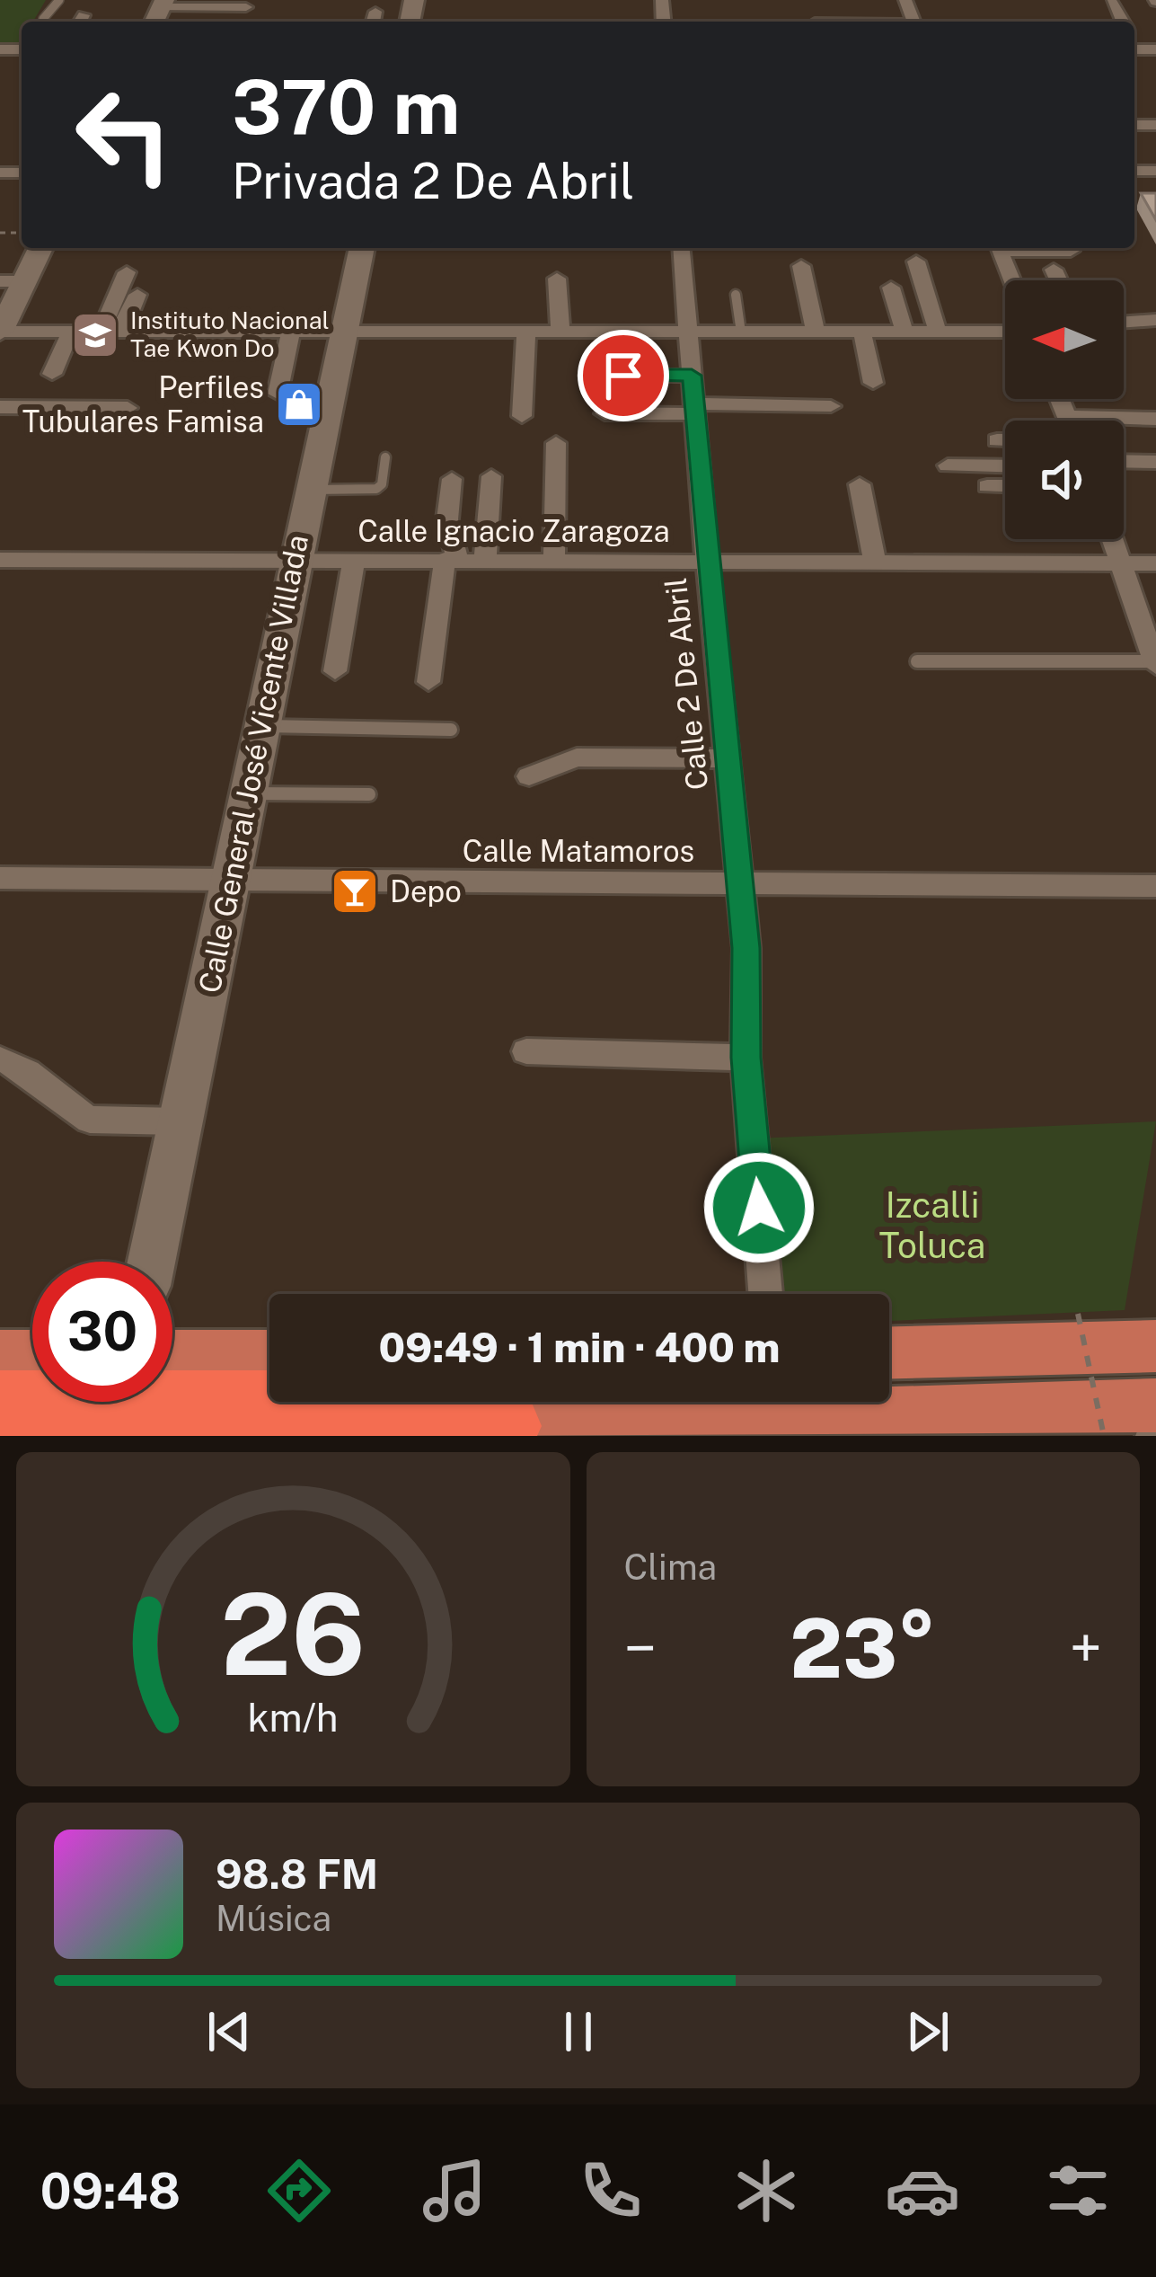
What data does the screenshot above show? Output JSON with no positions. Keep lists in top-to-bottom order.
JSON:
{
  "streets": {
    "main road": ["Calle General José Vicente Villada"],
    "street": ["Calle Ignacio Zaragoza", "Calle 2 De Abril", "Calle Matamoros"]
  },
  "crossings": [
    ["Calle Ignacio Zaragoza", "Calle 2 De Abril"],
    ["Calle Ignacio Zaragoza", "Calle General José Vicente Villada"],
    ["Calle 2 De Abril", "Calle Matamoros"],
    ["Calle General José Vicente Villada", "Calle Matamoros"]
  ],
  "parks": ["Izcalli Toluca"],
  "places": {
    "school or university": ["Instituto Nacional Tae Kwon Do"],
    "shop": ["Perfiles Tubulares Famisa"],
    "bar": ["Depo"]
  },
  "north": "left",
  "page": {
    "turn": ["370 m", "Privada 2 De Abril"],
    "limit": "30",
    "trip": "09:49 · 1 min · 400 m",
    "tile": "Clima",
    "heat": ["−", "23°", "+"],
    "song": ["98.8 FM", "Música"],
    "tabs": "09:48",
    "gauge": ["26", "km/h"]
  }
}
